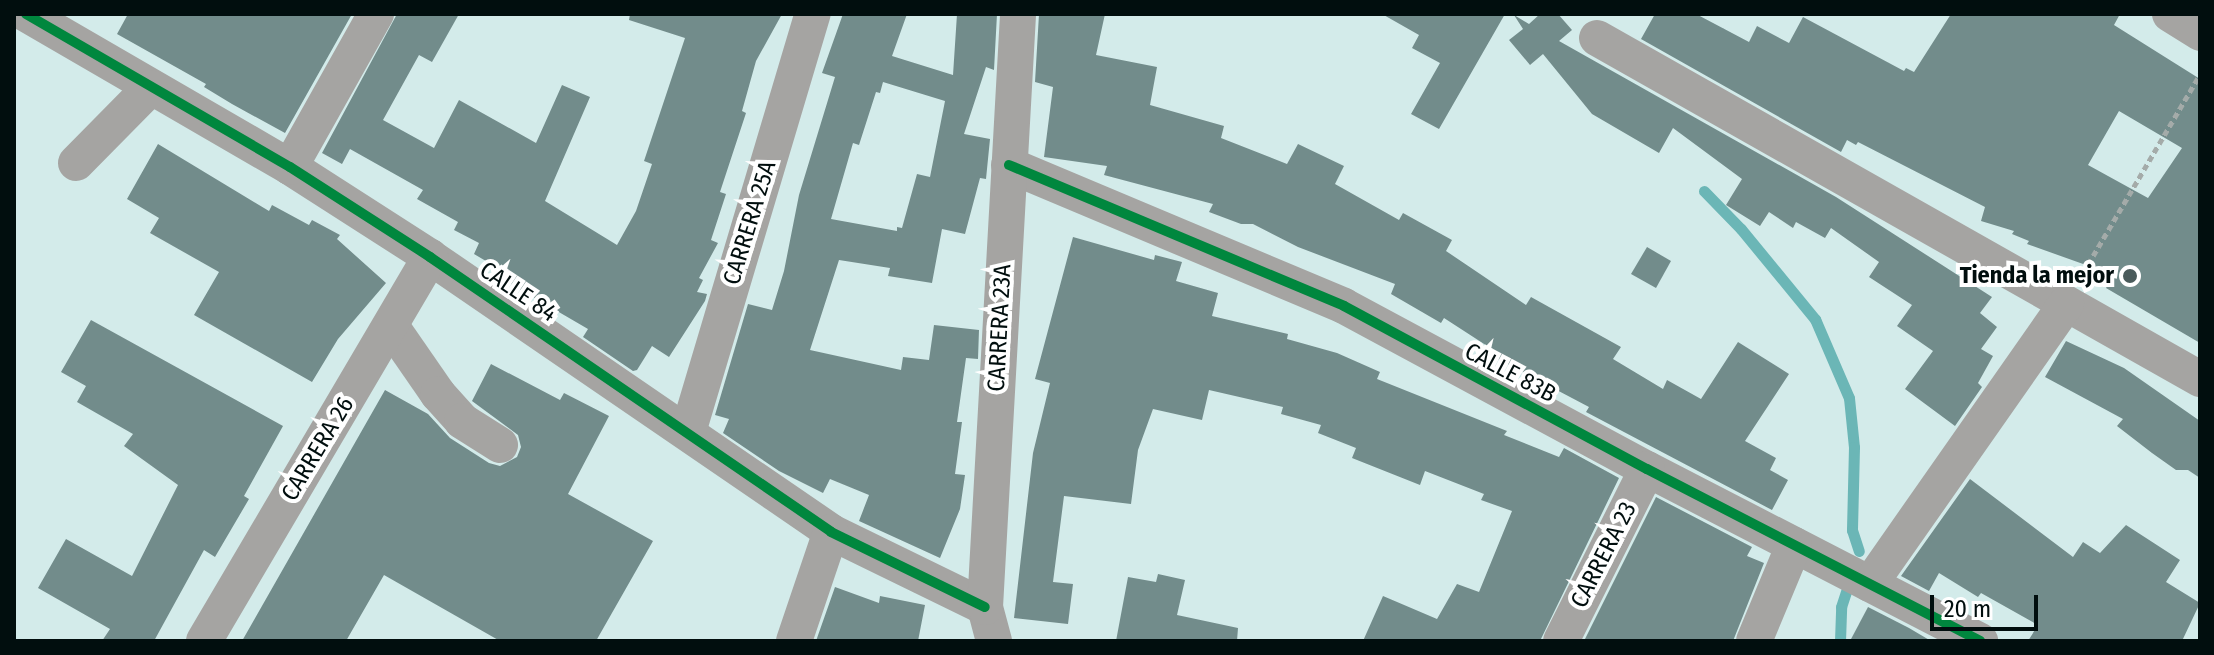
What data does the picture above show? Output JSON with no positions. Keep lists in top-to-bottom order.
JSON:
{
  "streets": {
    "street": [
      "CARRERA 25A",
      "CALLE 84",
      "CARRERA 23A",
      "CALLE 83B",
      "CARRERA 26",
      "CARRERA 23"
    ]
  },
  "crossings": [
    ["CARRERA 25A", "CALLE 84"],
    ["CALLE 84", "CARRERA 23A"],
    ["CALLE 84", "CARRERA 26"],
    ["CARRERA 23A", "CALLE 83B"],
    ["CALLE 83B", "CARRERA 23"]
  ],
  "places": ["Tienda la mejor"],
  "scale_bar": "20 m"
}
